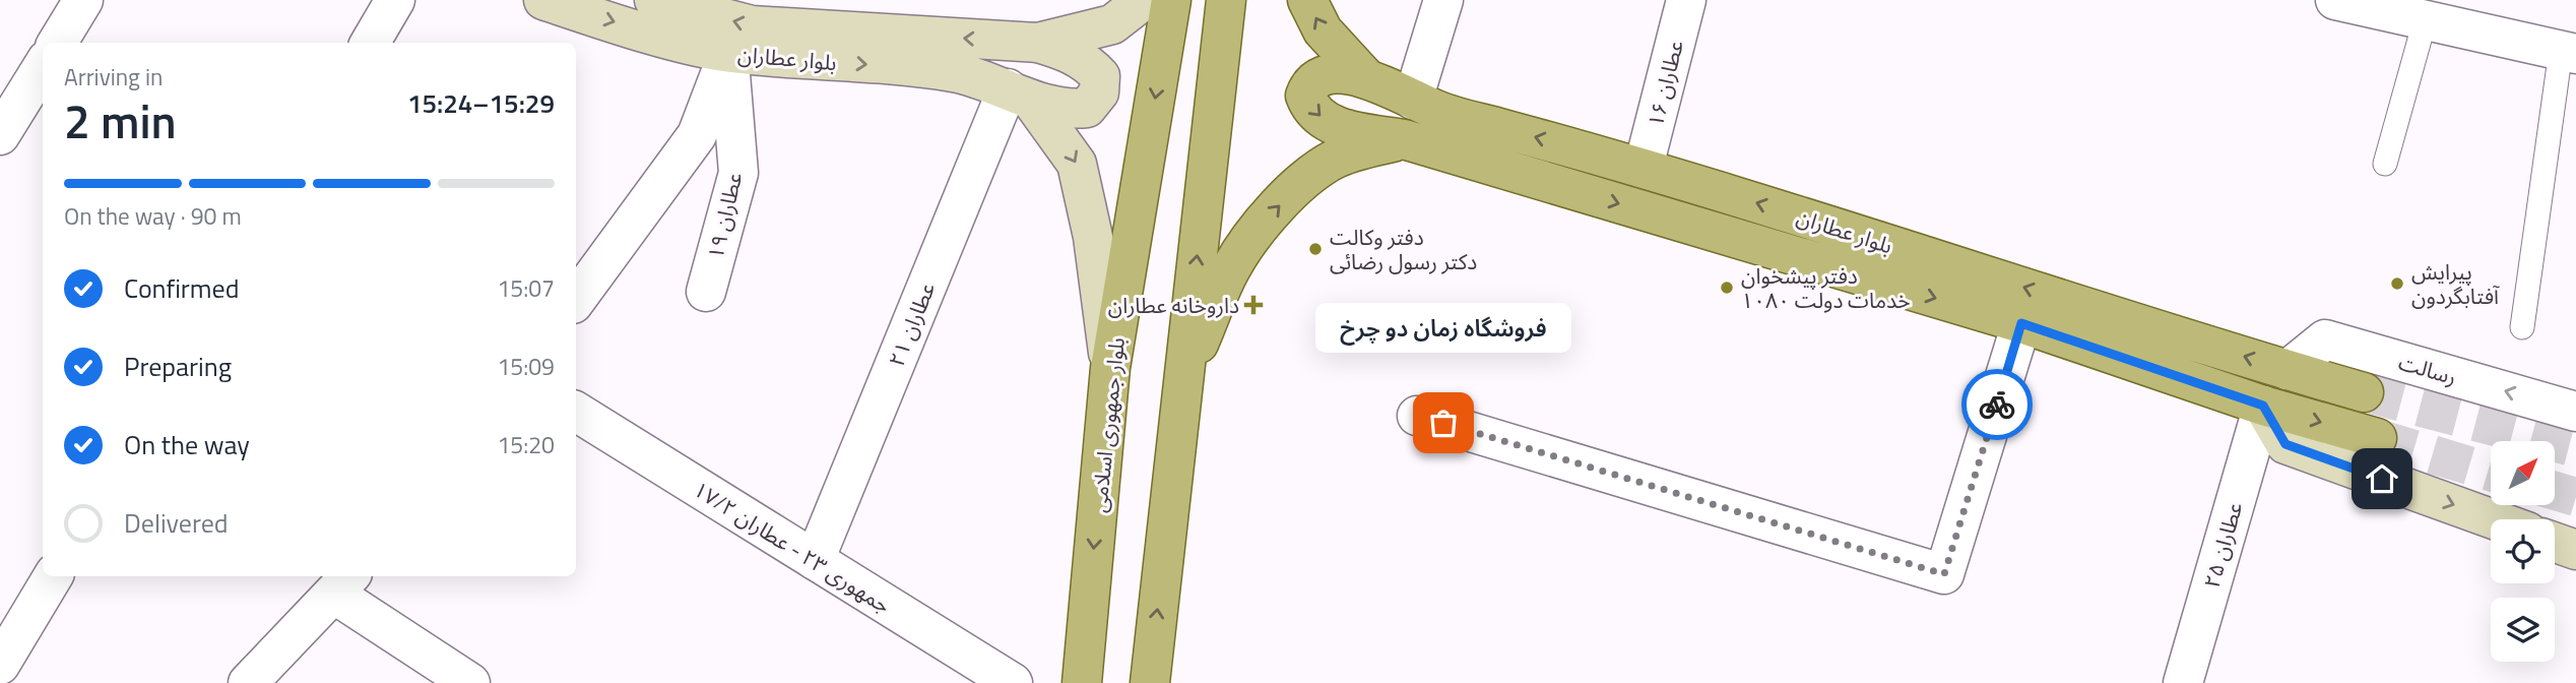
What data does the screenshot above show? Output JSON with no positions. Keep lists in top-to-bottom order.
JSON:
{
  "streets": {
    "main road": ["بلوار عطاران", "بلوار جمهوری اسلامی"],
    "street": [
      "عطاران ۱۶",
      "عطاران ۱۹",
      "عطاران ۲۱",
      "رسالت",
      "عطاران ۲۵",
      "جمهوری ۲۳ - عطاران ۱۷/۲"
    ]
  },
  "crossings": [
    ["بلوار عطاران", "عطاران ۱۶"],
    ["بلوار عطاران", "عطاران ۱۹"],
    ["بلوار عطاران", "عطاران ۲۱"],
    ["بلوار عطاران", "رسالت"],
    ["بلوار عطاران", "عطاران ۲۵"],
    ["عطاران ۲۱", "جمهوری ۲۳ - عطاران ۱۷/۲"]
  ],
  "places": {
    "other": [
      "دفتر وکالت دکتر رسول رضائی",
      "پیرایش آفتابگردون",
      "دفتر پیشخوان خدمات دولت ۱۰۸۰",
      "فروشگاه زمان دو چرخ"
    ],
    "health": ["داروخانه عطاران"]
  },
  "north": "top right",
  "page": {
    "heading": ["2 min", "Arriving in", "15:24–15:29"],
    "bar": "On the way · 90 m",
    "list": [
      ["Confirmed", "15:07"],
      ["Preparing", "15:09"],
      ["On the way", "15:20"],
      "Delivered"
    ],
    "bubble": "فروشگاه زمان دو چرخ"
  }
}
